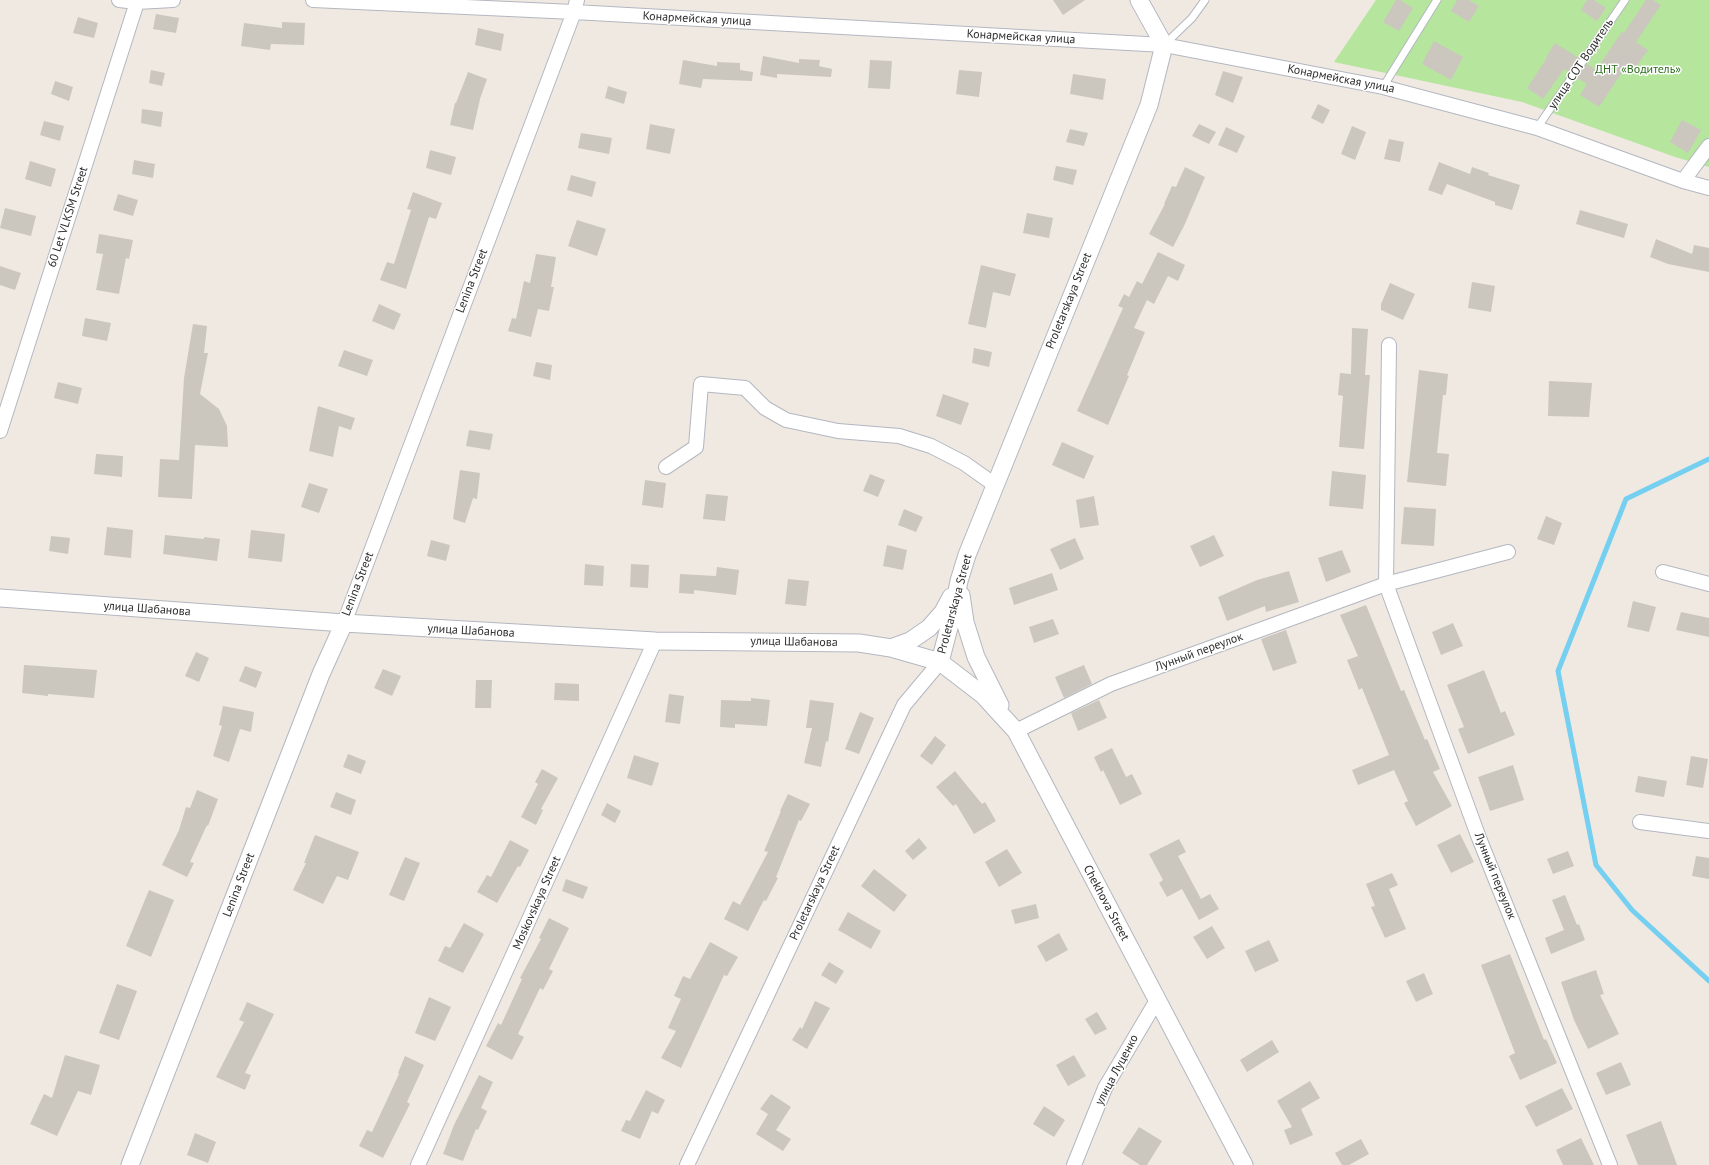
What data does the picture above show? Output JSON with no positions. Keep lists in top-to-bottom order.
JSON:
{
  "streets": {
    "street": [
      "Конармейская улица",
      "60 Let VLKSM Street",
      "Lenina Street",
      "Proletarskaya Street",
      "улица Шабанова",
      "Лунный переулок",
      "Moskovskaya Street",
      "Chekhova Street",
      "улица Луценко"
    ],
    "lane": ["улица СОТ Водитель"]
  },
  "crossings": [
    ["Конармейская улица", "улица СОТ Водитель"],
    ["Конармейская улица", "Lenina Street"],
    ["Конармейская улица", "Proletarskaya Street"],
    ["Lenina Street", "улица Шабанова"],
    ["Proletarskaya Street", "улица Шабанова"],
    ["Proletarskaya Street", "Chekhova Street"],
    ["улица Шабанова", "Moskovskaya Street"],
    ["улица Шабанова", "Chekhova Street"],
    ["Лунный переулок", "Chekhova Street"],
    ["Chekhova Street", "улица Луценко"]
  ],
  "parks": ["ДНТ «Водитель»"]
}
